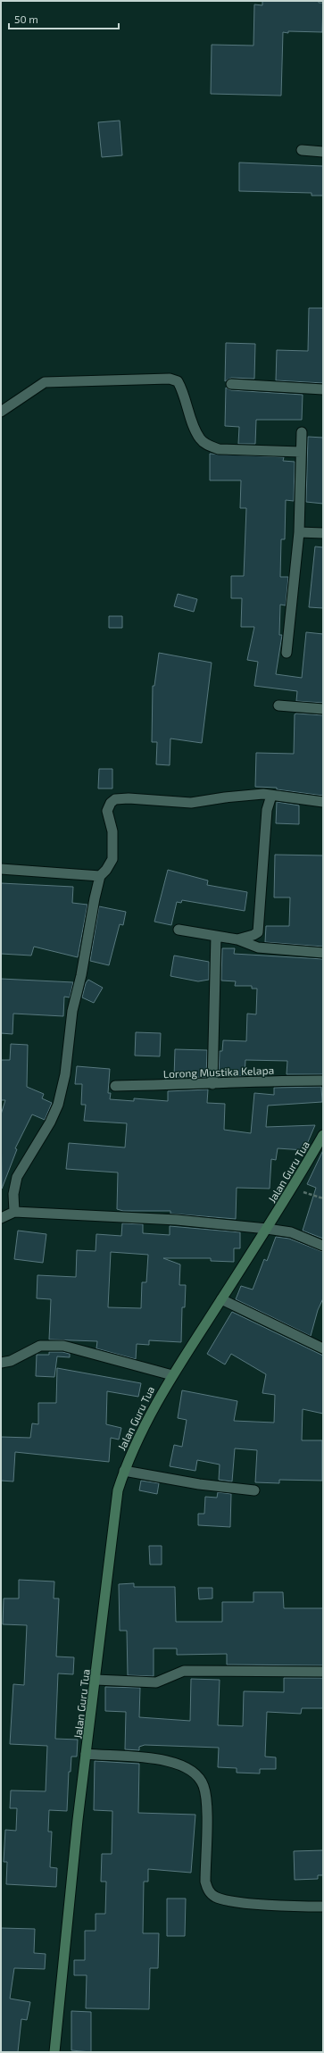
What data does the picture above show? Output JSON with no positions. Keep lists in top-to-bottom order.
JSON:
{
  "streets": {
    "main road": ["Jalan Guru Tua"],
    "street": ["Lorong Mustika Kelapa"]
  },
  "scale_bar": "50 m"
}
